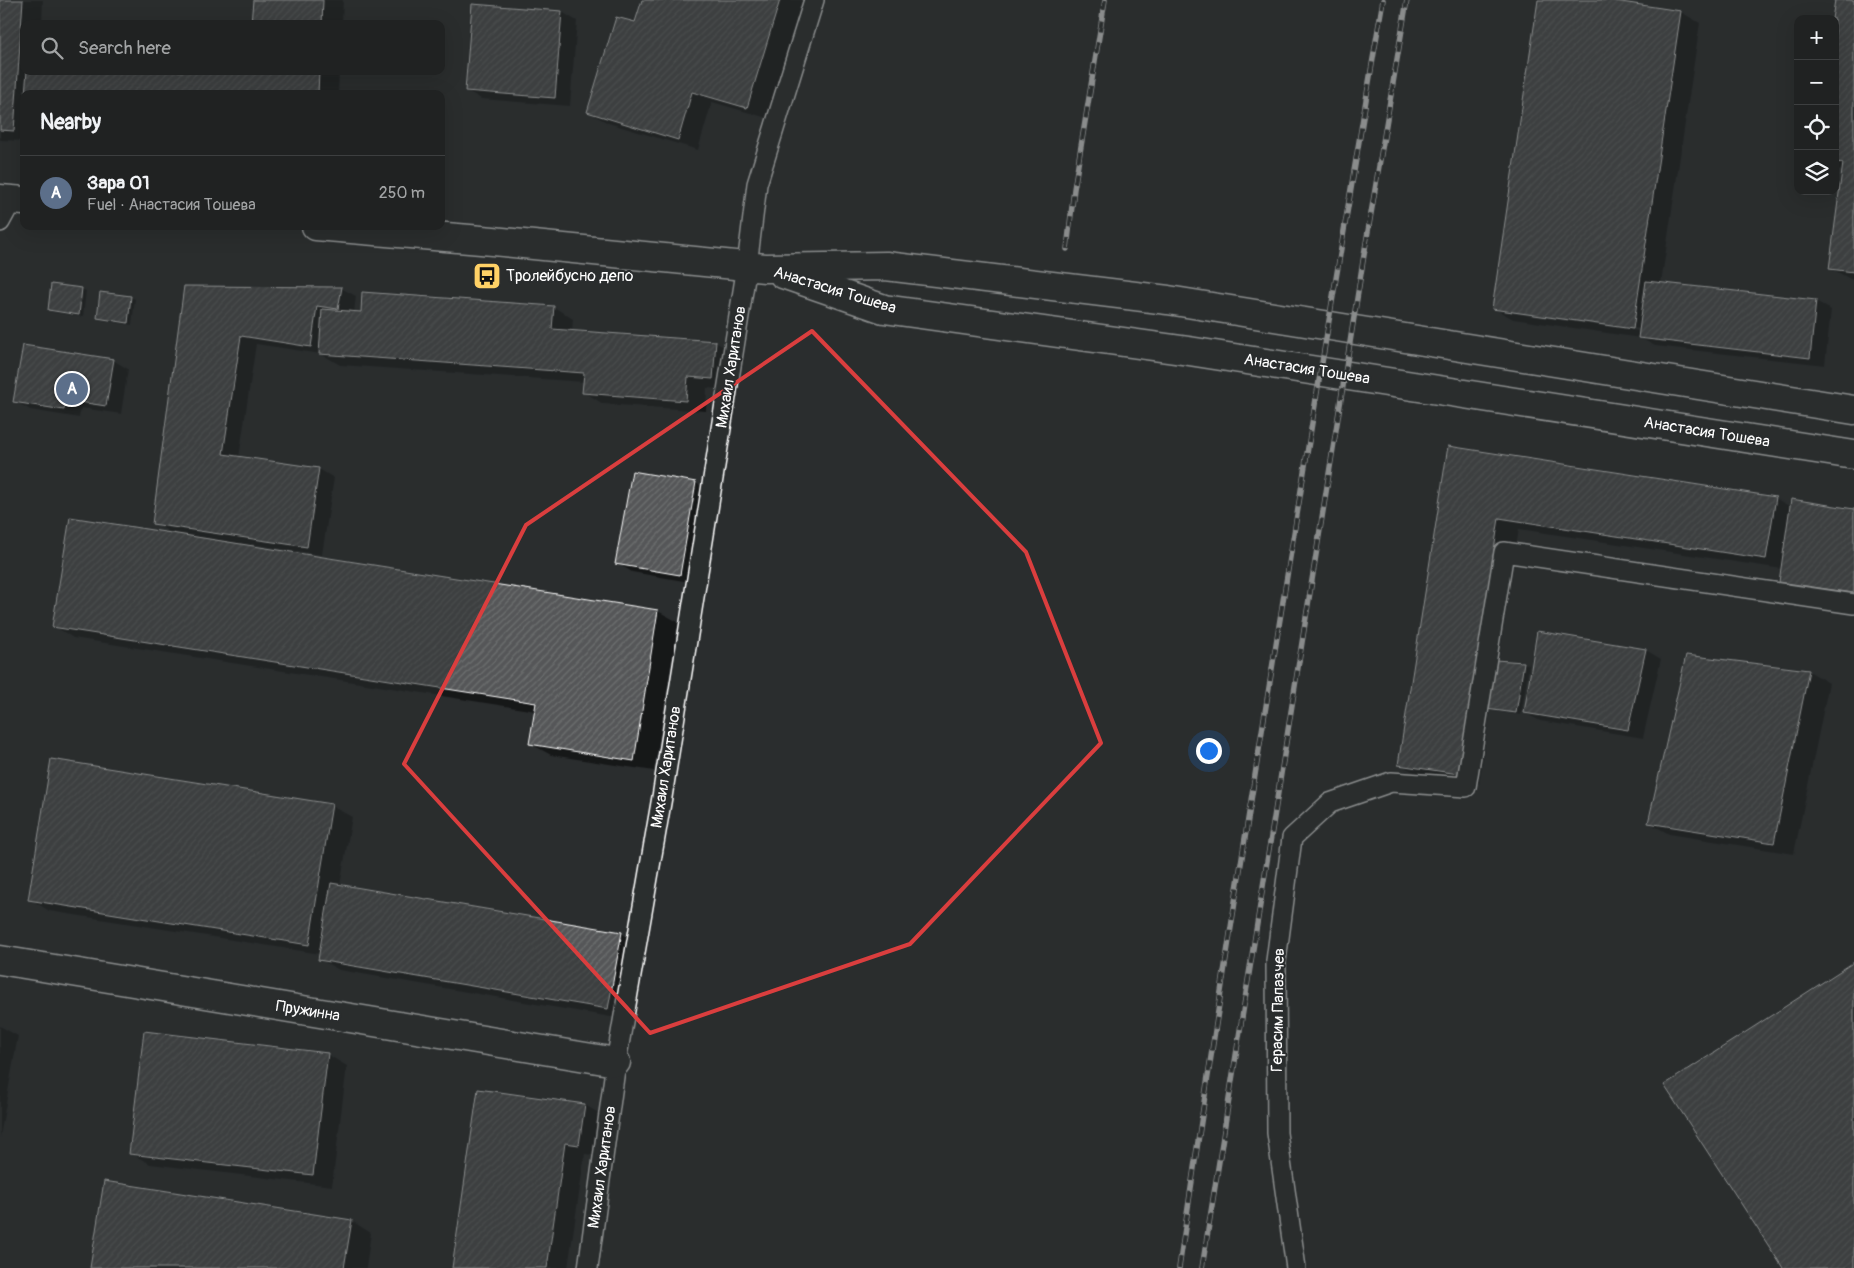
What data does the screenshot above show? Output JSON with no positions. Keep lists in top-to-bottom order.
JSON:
{
  "streets": {
    "main road": ["Анастасия Тошева", "Пружинна"],
    "lane": ["Михаил Хаританов", "Герасим Папазчев"]
  },
  "crossings": [
    ["Анастасия Тошева", "Михаил Хаританов"],
    ["Михаил Хаританов", "Пружинна"]
  ],
  "places": {
    "bus stop": ["Тролейбусно депо"]
  },
  "page": {
    "map_buttons": ["+", "−"],
    "search": "Search here",
    "heading": "Nearby",
    "list": [
      {
        "mark": "A",
        "name": "Зара 01",
        "note": "Fuel · Анастасия Тошева",
        "value": "250 m"
      }
    ],
    "pins": "A"
  }
}
